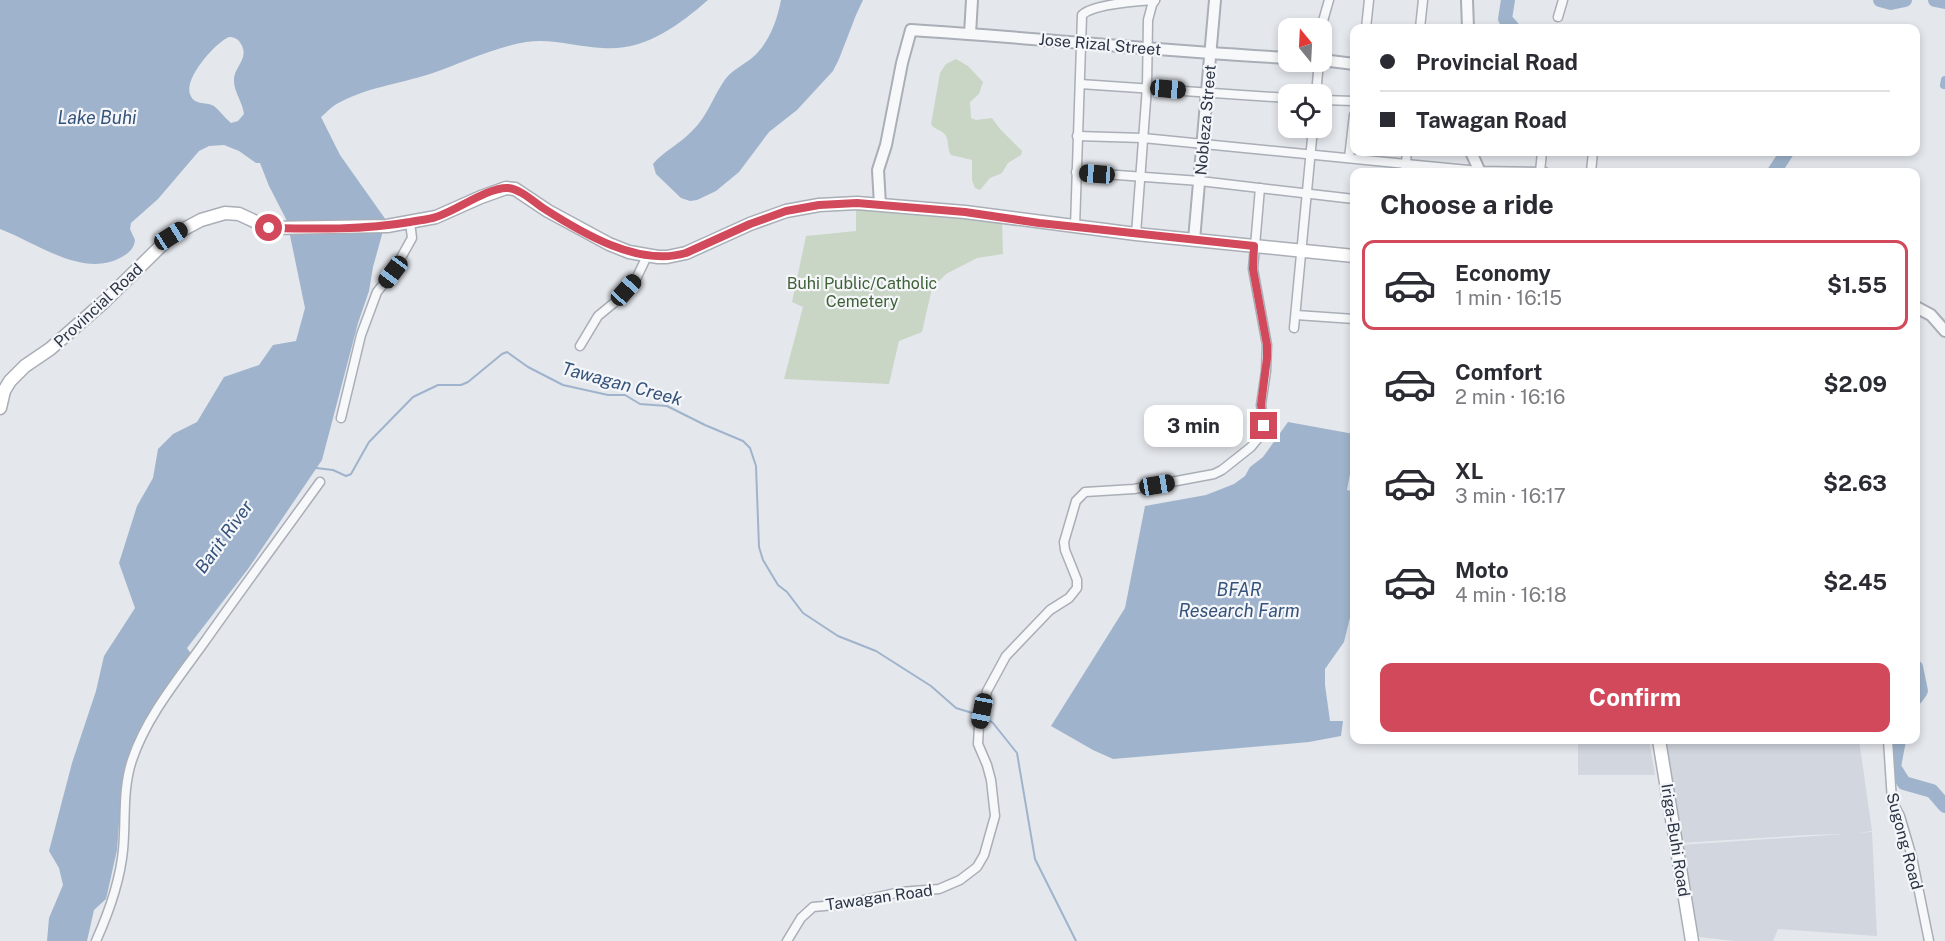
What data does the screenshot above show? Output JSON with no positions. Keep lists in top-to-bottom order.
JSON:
{
  "streets": {
    "main road": ["Provincial Road", "Iriga-Buhi Road"],
    "street": [
      "Jose Rizal Street",
      "Nobleza Street",
      "Sugong Road",
      "Tawagan Road"
    ]
  },
  "crossings": [
    ["Jose Rizal Street", "Nobleza Street"],
    ["Jose Rizal Street", "Provincial Road"],
    ["Nobleza Street", "Provincial Road"],
    ["Provincial Road", "Tawagan Road"]
  ],
  "water": [
    "Lake Buhi",
    "Tawagan Creek",
    "Barit River",
    "BFAR Research Farm"
  ],
  "parks": ["Buhi Public/Catholic Cemetery"],
  "north": "top",
  "page": {
    "banner": ["Provincial Road", "Tawagan Road"],
    "heading": "Choose a ride",
    "list": [
      {
        "name": "Economy",
        "note": "1 min · 16:15",
        "value": "$1.55"
      },
      {
        "name": "Comfort",
        "note": "2 min · 16:16",
        "value": "$2.09"
      },
      {
        "name": "XL",
        "note": "3 min · 16:17",
        "value": "$2.63"
      },
      {
        "name": "Moto",
        "note": "4 min · 16:18",
        "value": "$2.45"
      }
    ],
    "bubble": "3 min",
    "buttons": "Confirm"
  }
}
